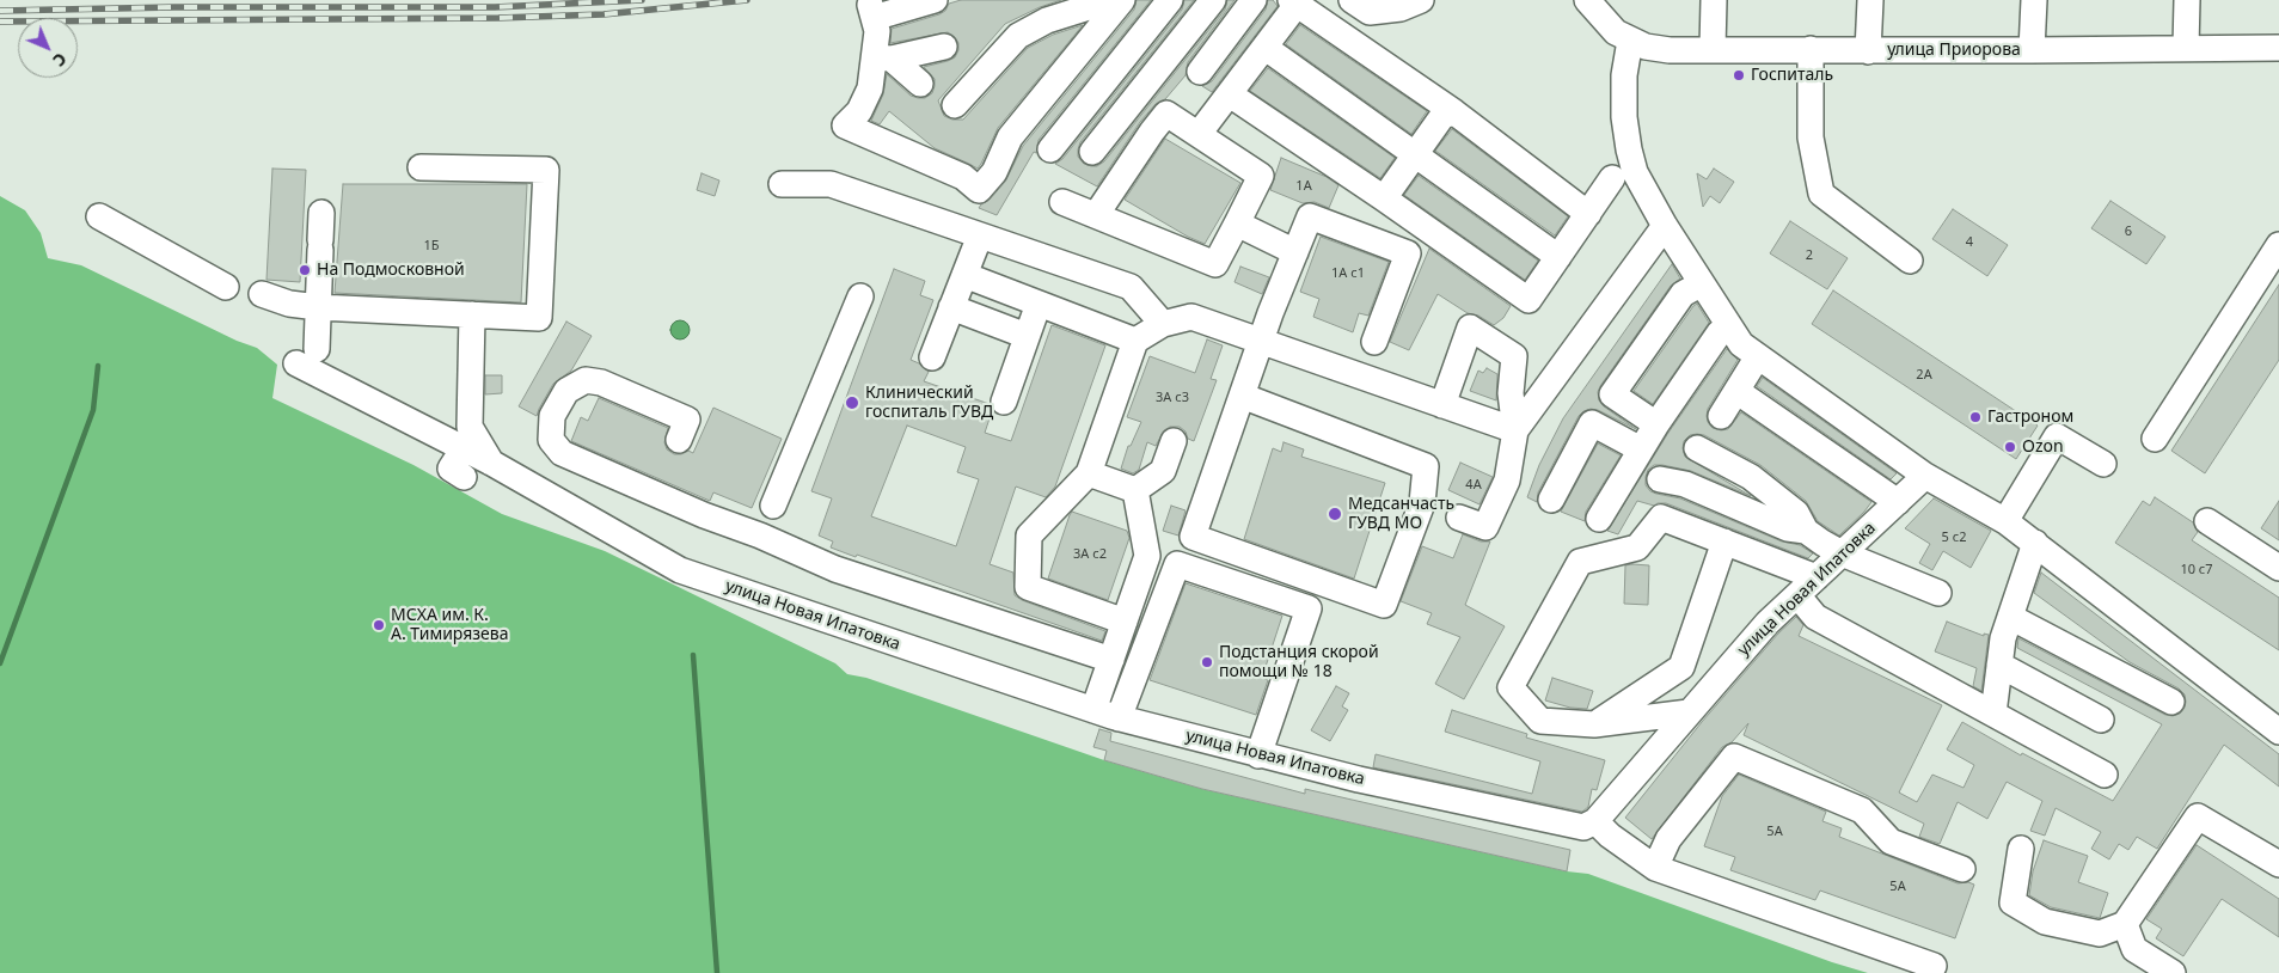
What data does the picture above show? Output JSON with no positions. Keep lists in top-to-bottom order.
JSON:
{
  "streets": {
    "street": ["улица Приорова", "улица Новая Ипатовка"]
  },
  "places": [
    "Госпиталь",
    "На Подмосковной",
    "Клинический госпиталь ГУВД",
    "Гастроном",
    "Ozon",
    "Медсанчасть ГУВД МО",
    "МСХА им. К. А. Тимирязева",
    "Подстанция скорой помощи № 18"
  ],
  "house_numbers": [
    "1А",
    "6",
    "4",
    "1Б",
    "2",
    "1А с1",
    "2А",
    "3А с3",
    "4А",
    "5 с2",
    "3А с2",
    "10 с7",
    "5А",
    "5А"
  ],
  "north": "bottom right"
}
